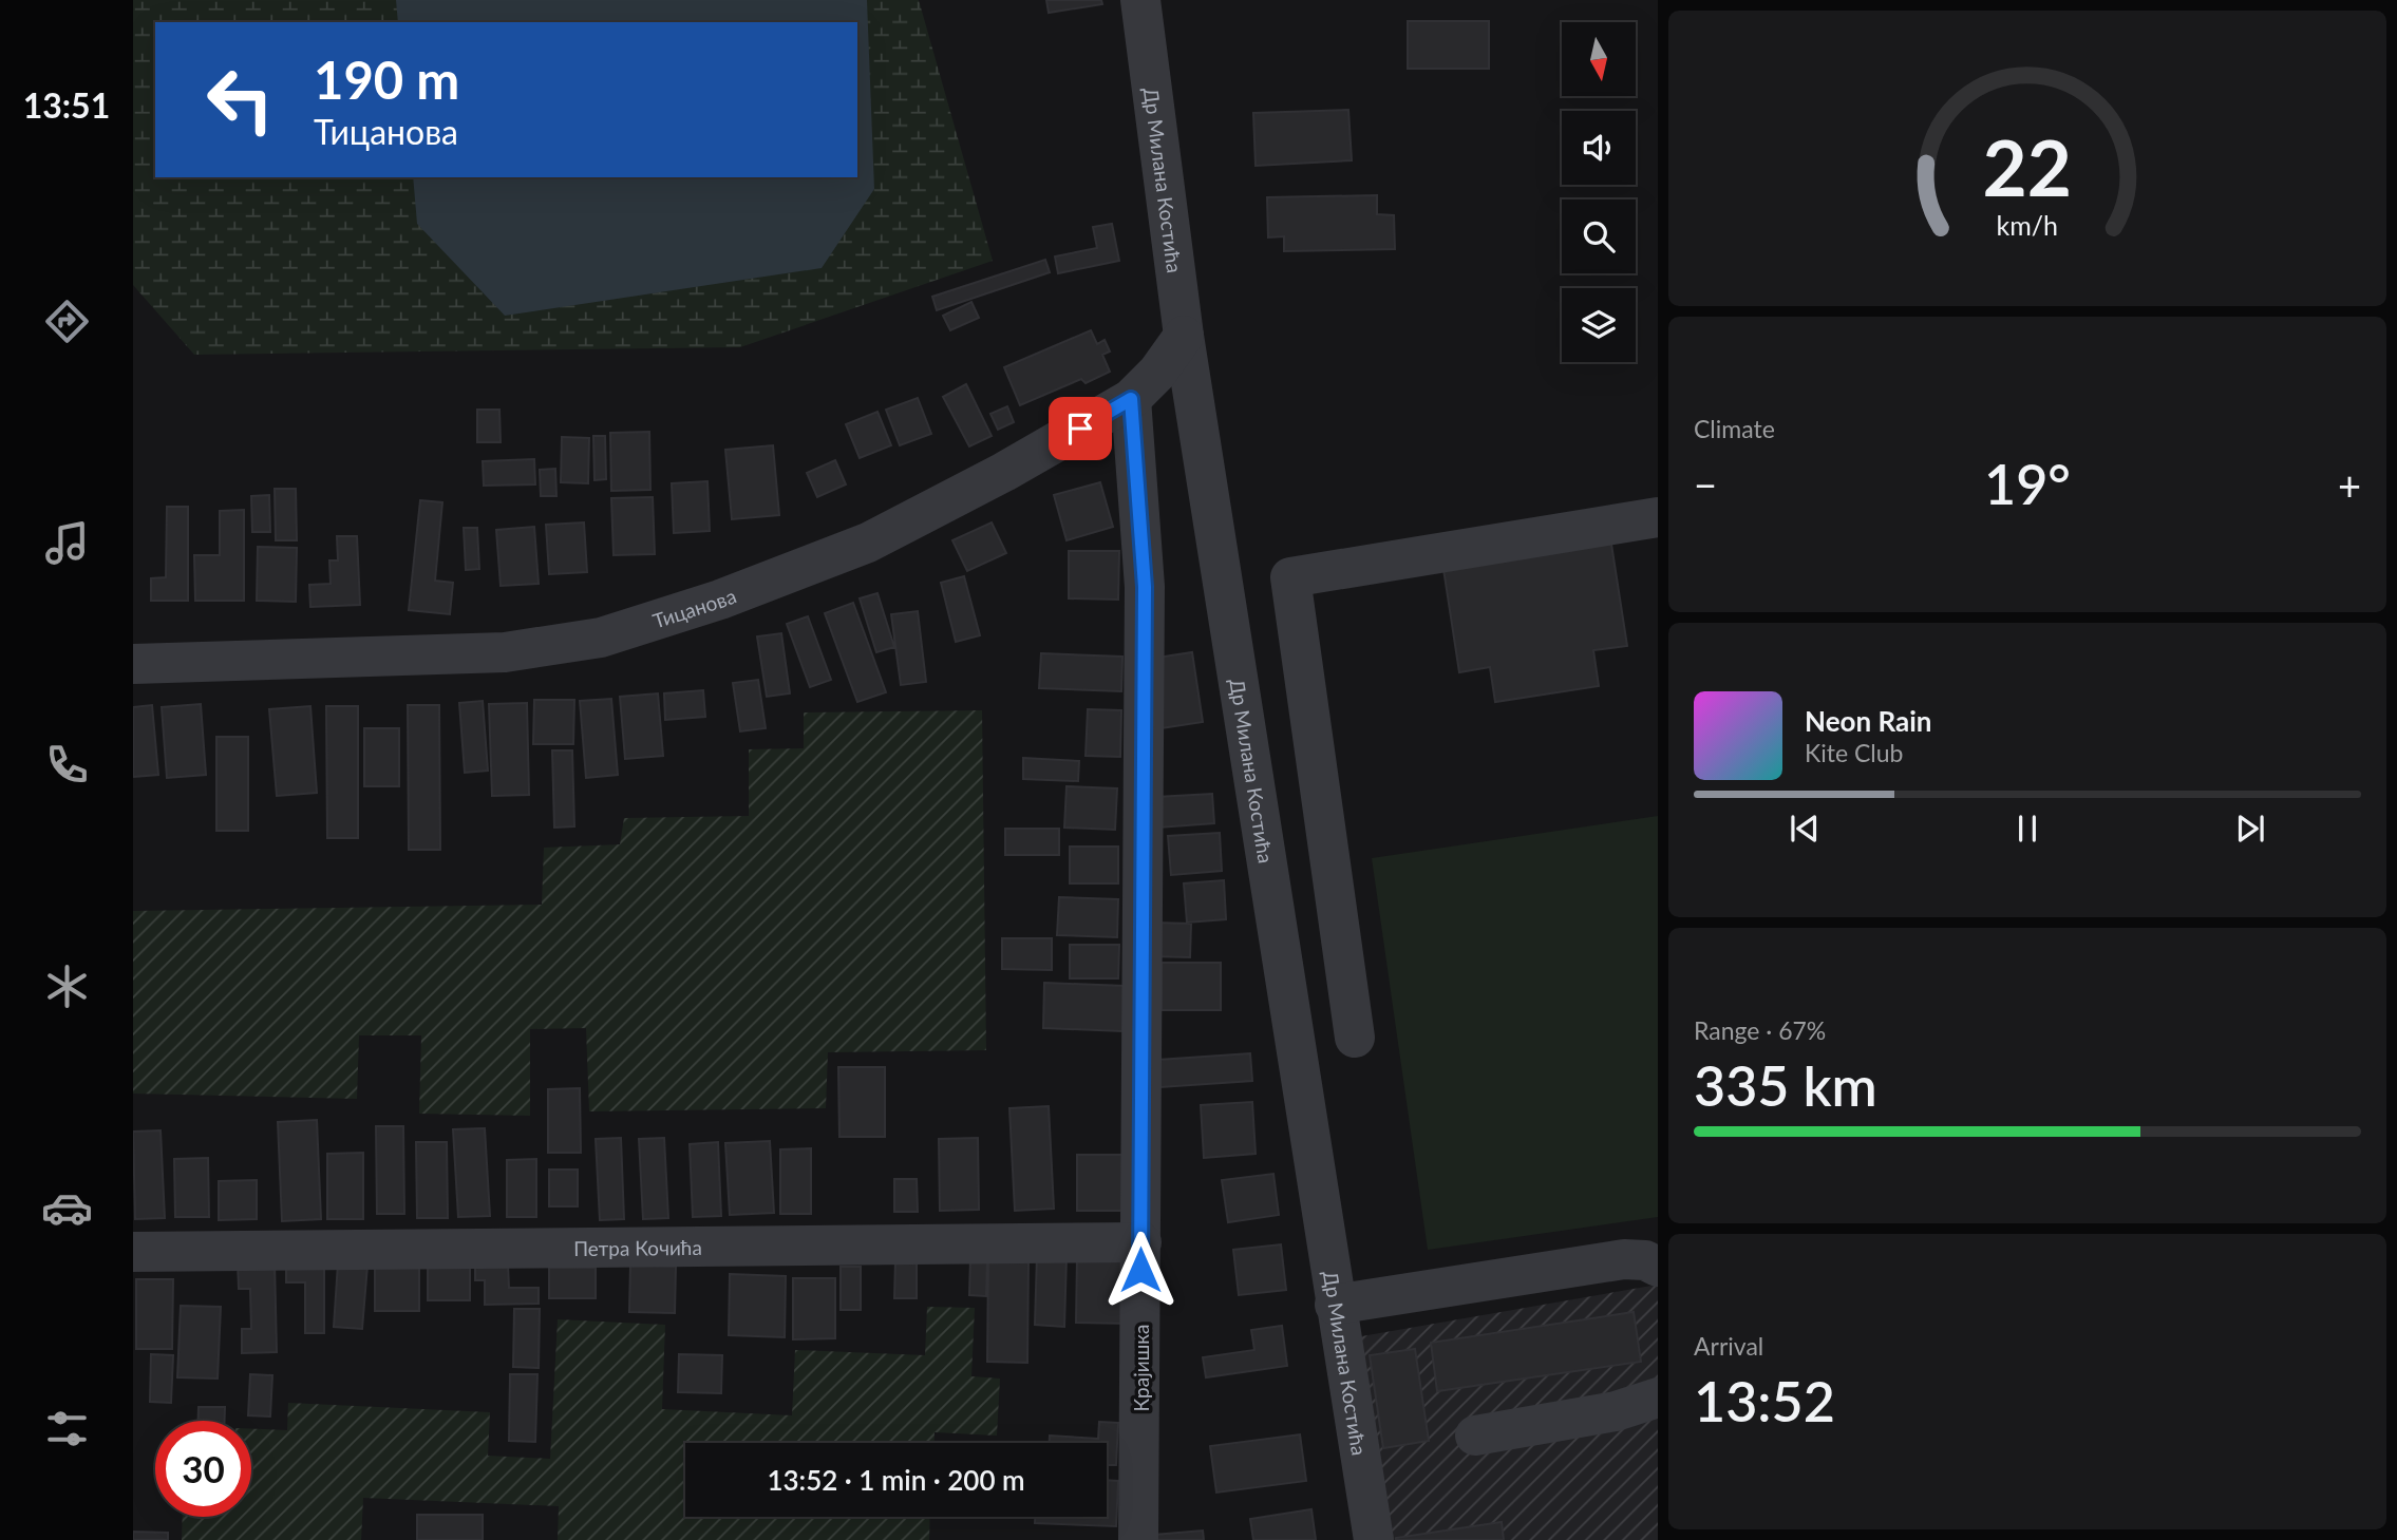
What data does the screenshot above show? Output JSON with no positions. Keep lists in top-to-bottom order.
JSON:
{
  "streets": {
    "street": [
      "Др Милана Костића",
      "Тицанова",
      "Петра Кочића",
      "Крајишка"
    ]
  },
  "crossings": [
    ["Др Милана Костића", "Тицанова"],
    ["Тицанова", "Крајишка"],
    ["Петра Кочића", "Крајишка"]
  ],
  "north": "bottom",
  "page": {
    "tabs": "13:51",
    "turn": ["190 m", "Тицанова"],
    "tile": [
      "Climate",
      ["Range · 67%", "335 km"],
      ["Arrival", "13:52"]
    ],
    "heat": ["−", "19°", "+"],
    "song": ["Neon Rain", "Kite Club"],
    "limit": "30",
    "trip": "13:52 · 1 min · 200 m",
    "gauge": ["22", "km/h"]
  }
}
